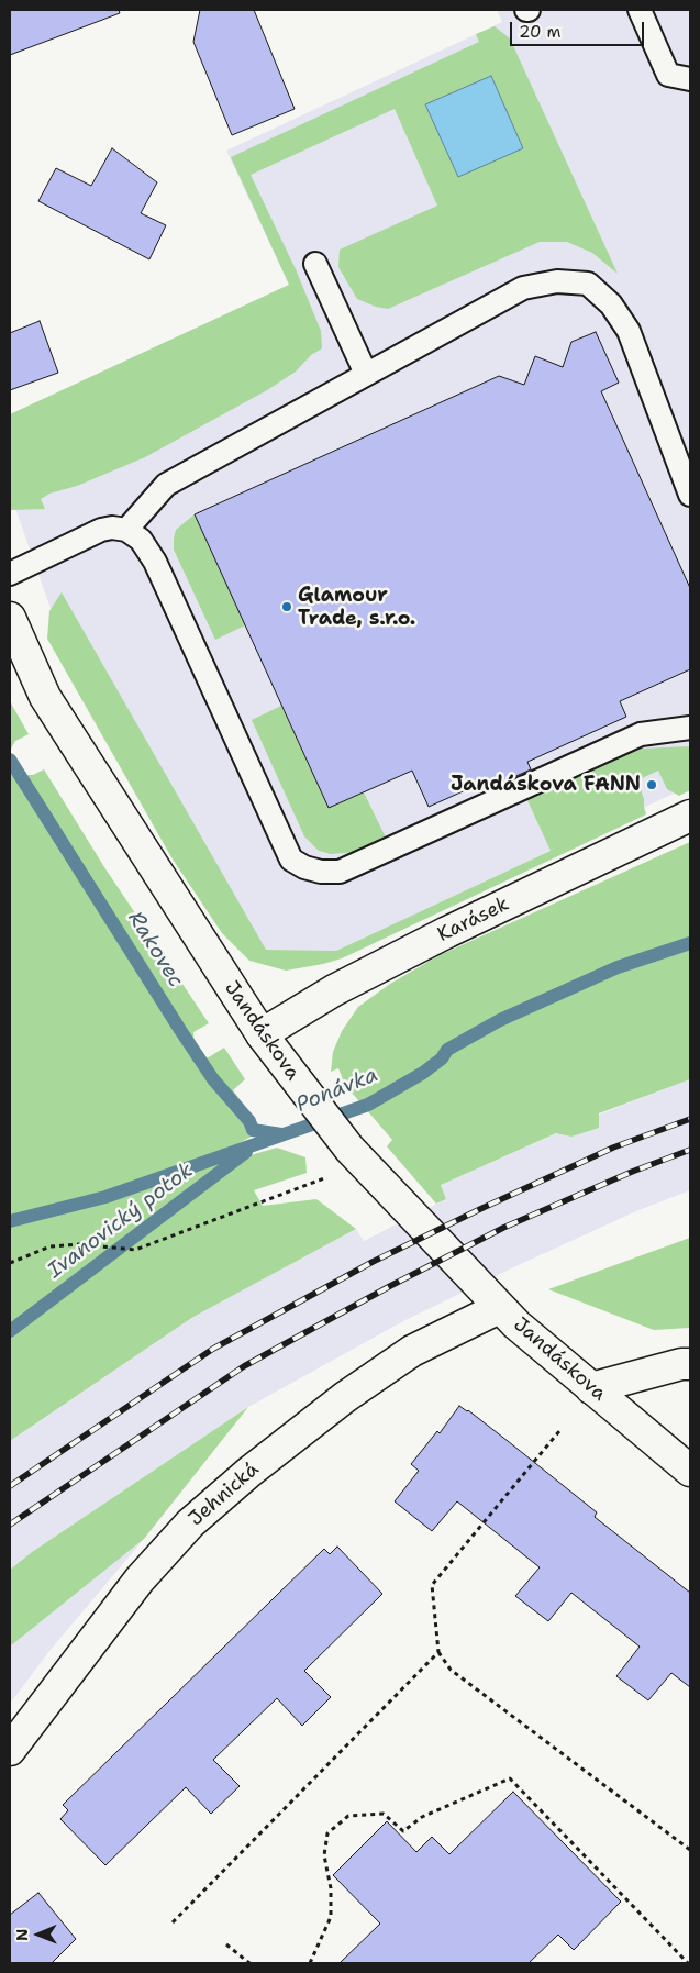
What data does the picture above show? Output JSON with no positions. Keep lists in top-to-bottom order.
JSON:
{
  "streets": {
    "street": ["Karásek", "Jandáskova", "Jehnická"]
  },
  "crossings": [
    ["Karásek", "Jandáskova"],
    ["Jandáskova", "Jehnická"]
  ],
  "water": ["Rakovec", "Ponávka", "Ivanovický potok"],
  "places": ["Glamour Trade, s.r.o.", "Jandáskova FANN"],
  "scale_bar": "20 m",
  "north": "left"
}
